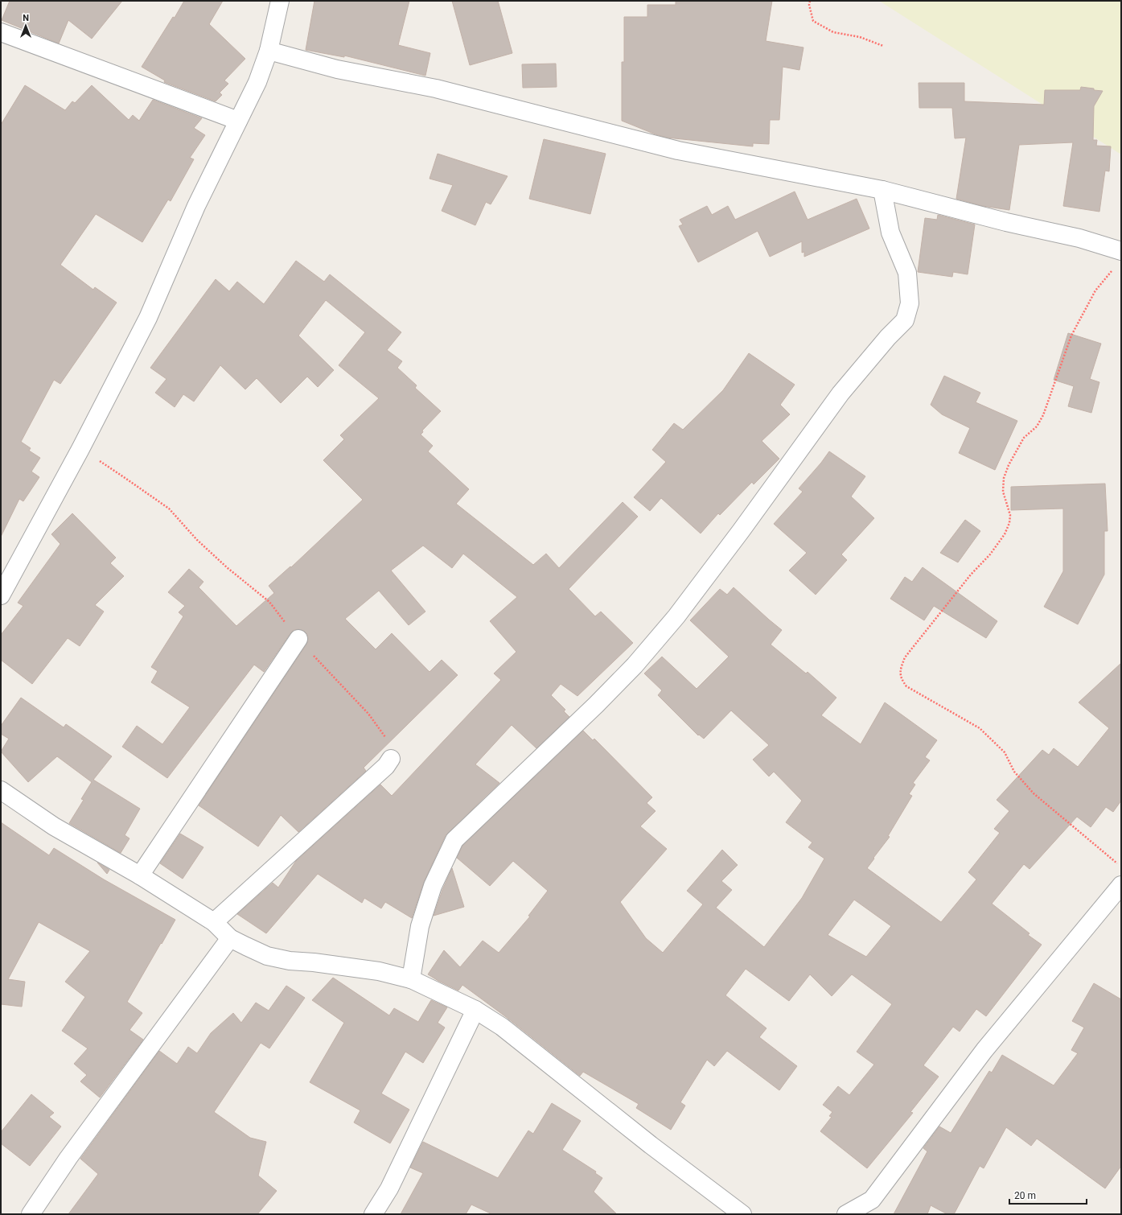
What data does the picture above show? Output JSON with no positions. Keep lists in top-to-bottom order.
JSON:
{
  "scale_bar": "20 m",
  "north": "top"
}
